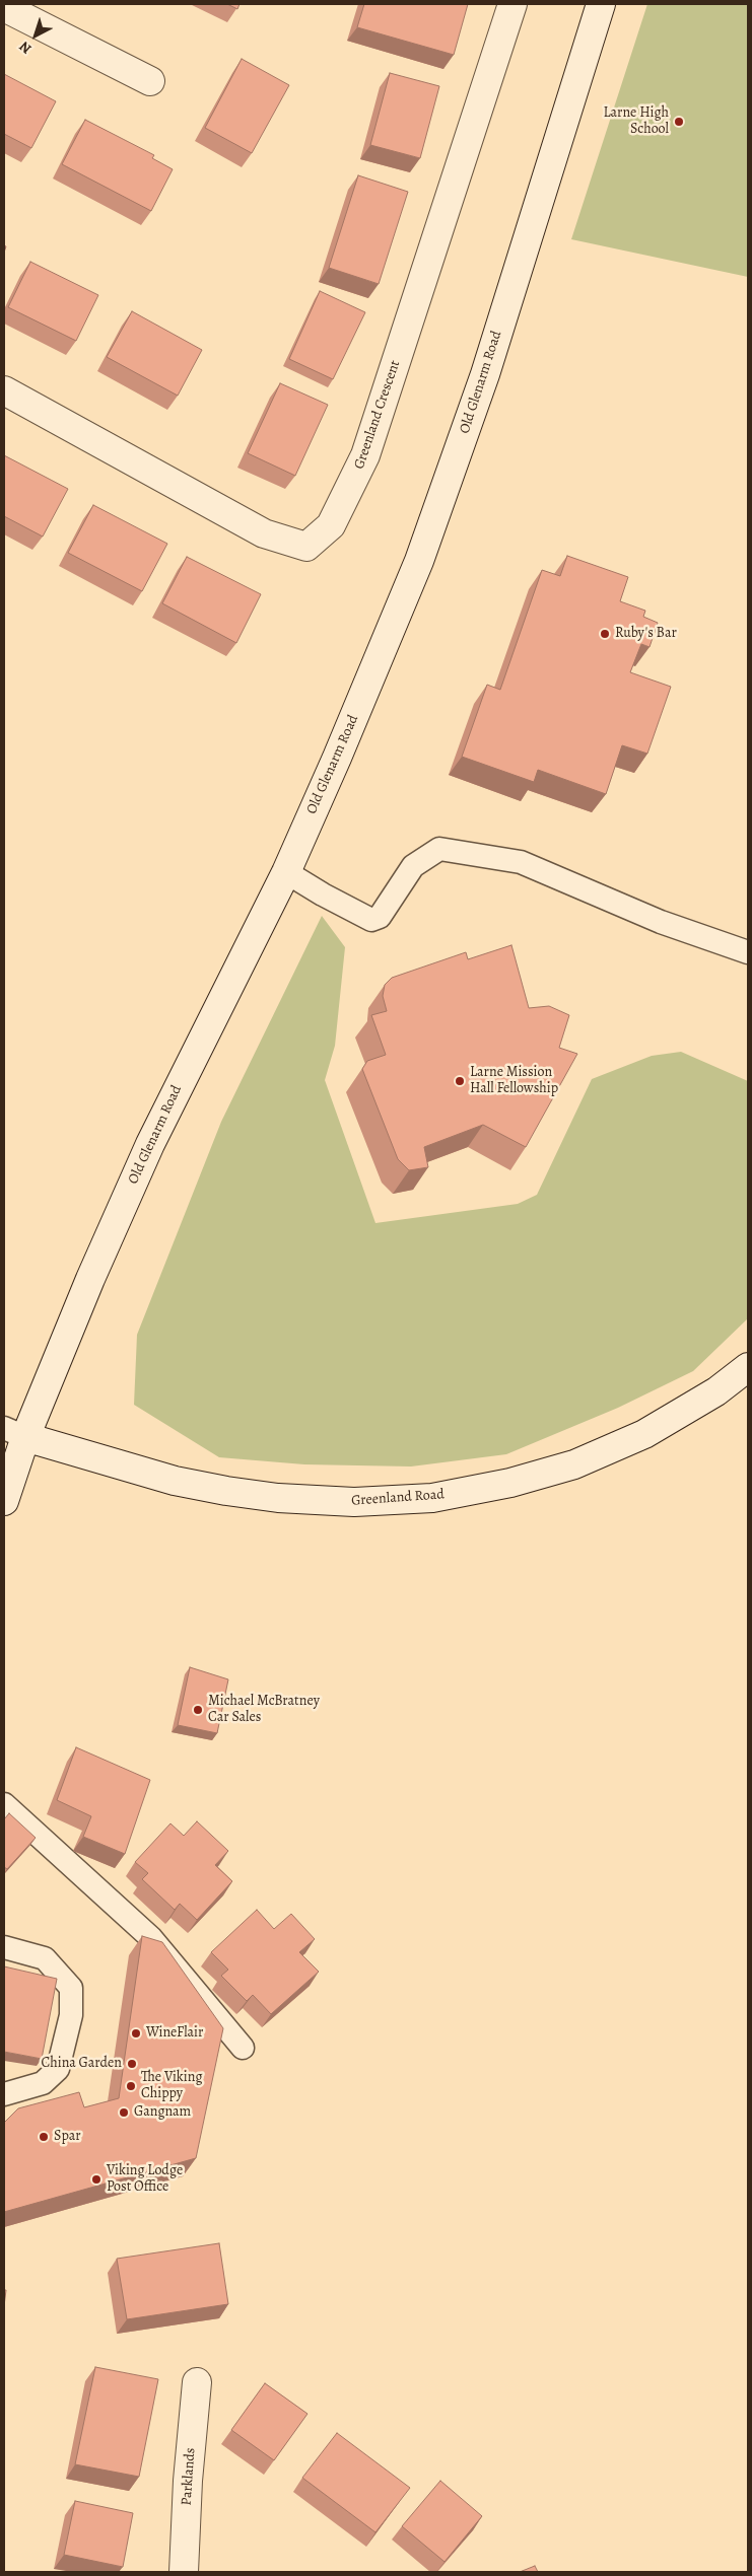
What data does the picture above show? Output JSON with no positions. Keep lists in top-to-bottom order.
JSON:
{
  "streets": {
    "street": [
      "Old Glenarm Road",
      "Greenland Crescent",
      "Greenland Road",
      "Parklands"
    ]
  },
  "crossings": [
    ["Old Glenarm Road", "Greenland Road"]
  ],
  "places": [
    "Larne High School",
    "Ruby's Bar",
    "Larne Mission Hall Fellowship",
    "Michael McBratney Car Sales",
    "WineFlair",
    "China Garden",
    "The Viking Chippy",
    "Gangnam",
    "Spar",
    "Viking Lodge Post Office"
  ],
  "north": "bottom left"
}
